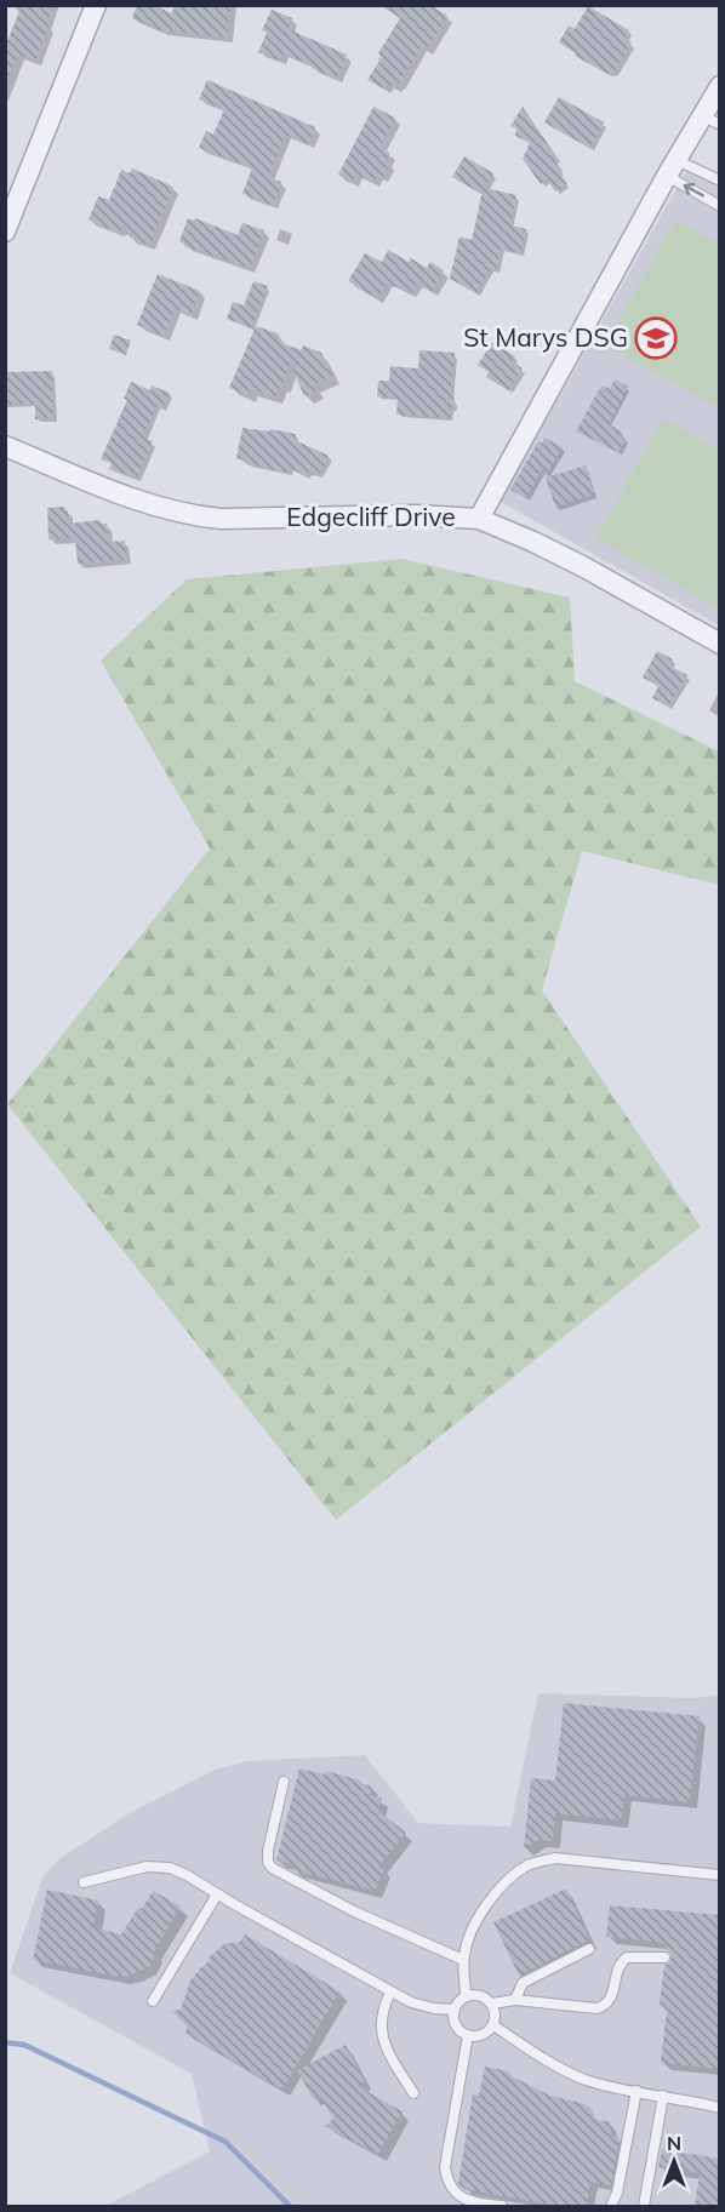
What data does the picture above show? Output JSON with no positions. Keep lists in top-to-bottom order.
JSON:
{
  "streets": {
    "street": ["Edgecliff Drive"]
  },
  "places": {
    "school or university": ["St Marys DSG"]
  },
  "north": "top"
}
